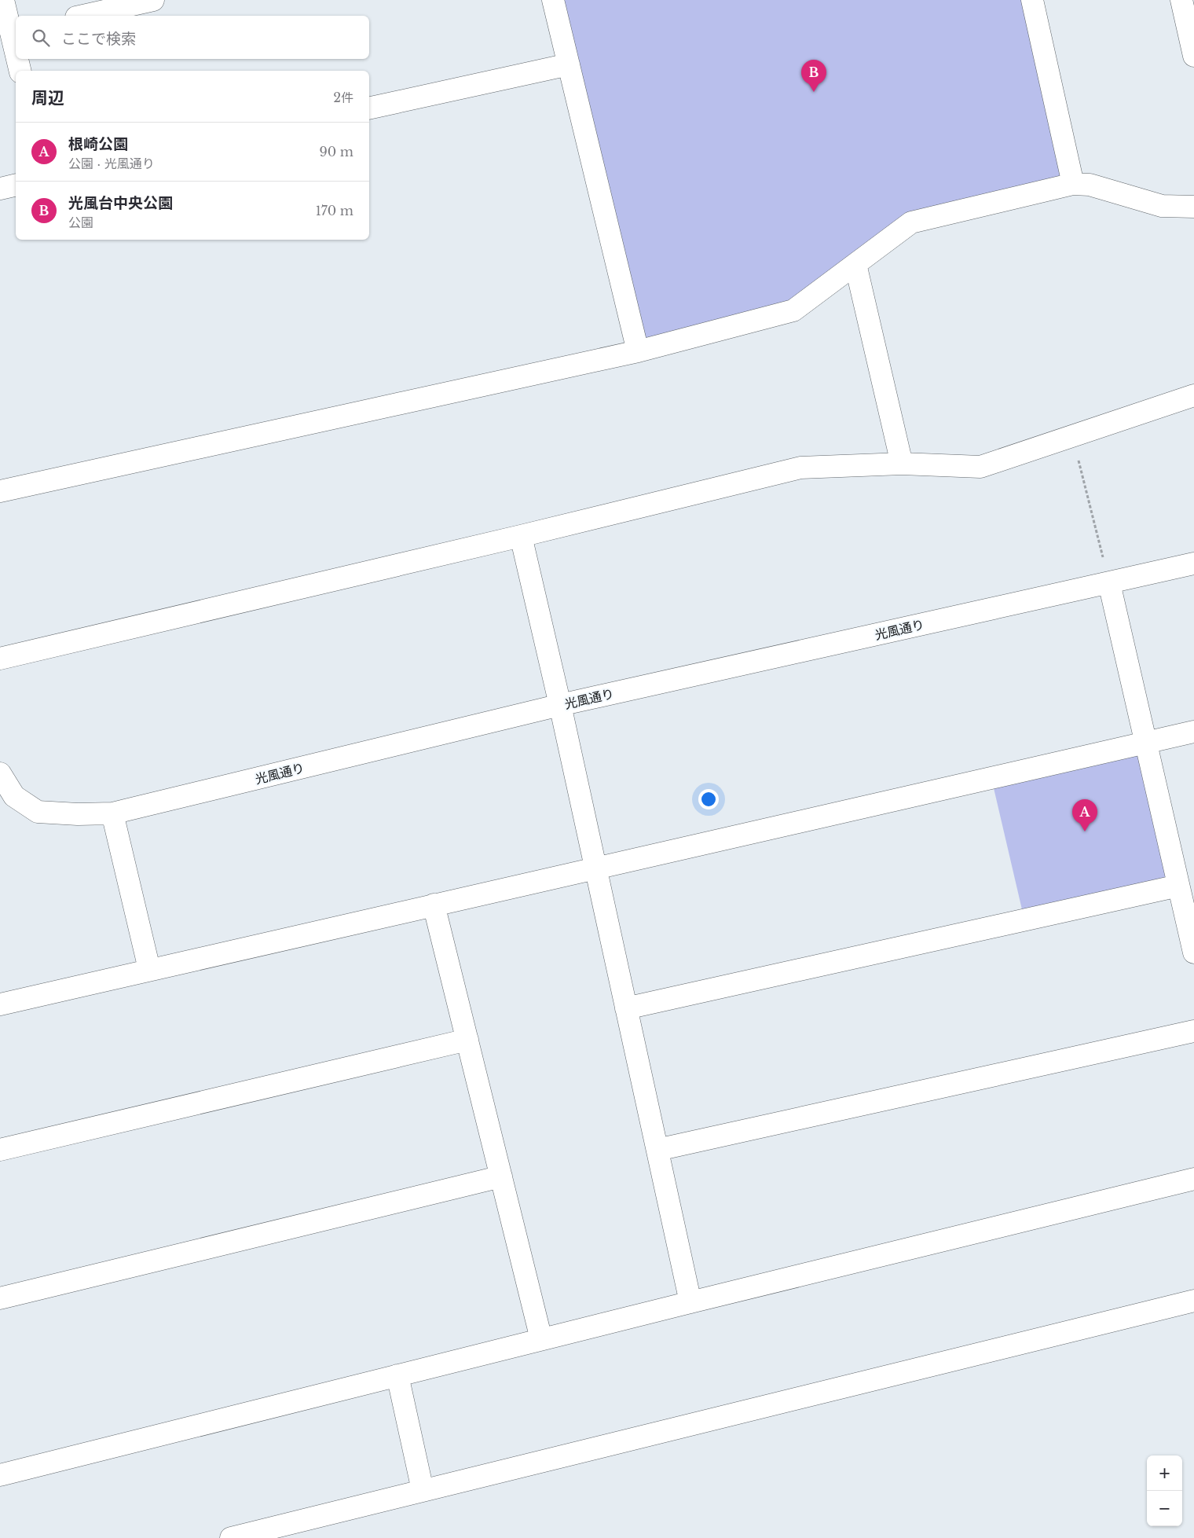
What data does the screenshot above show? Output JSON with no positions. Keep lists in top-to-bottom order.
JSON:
{
  "streets": {
    "street": ["光風通り"]
  },
  "page": {
    "search": "ここで検索",
    "pins": ["B", "A"],
    "heading": ["周辺", "2件"],
    "list": [
      {
        "mark": "A",
        "name": "根崎公園",
        "note": "公園 · 光風通り",
        "value": "90 m"
      },
      {
        "mark": "B",
        "name": "光風台中央公園",
        "note": "公園",
        "value": "170 m"
      }
    ],
    "map_buttons": ["+", "−"]
  }
}
